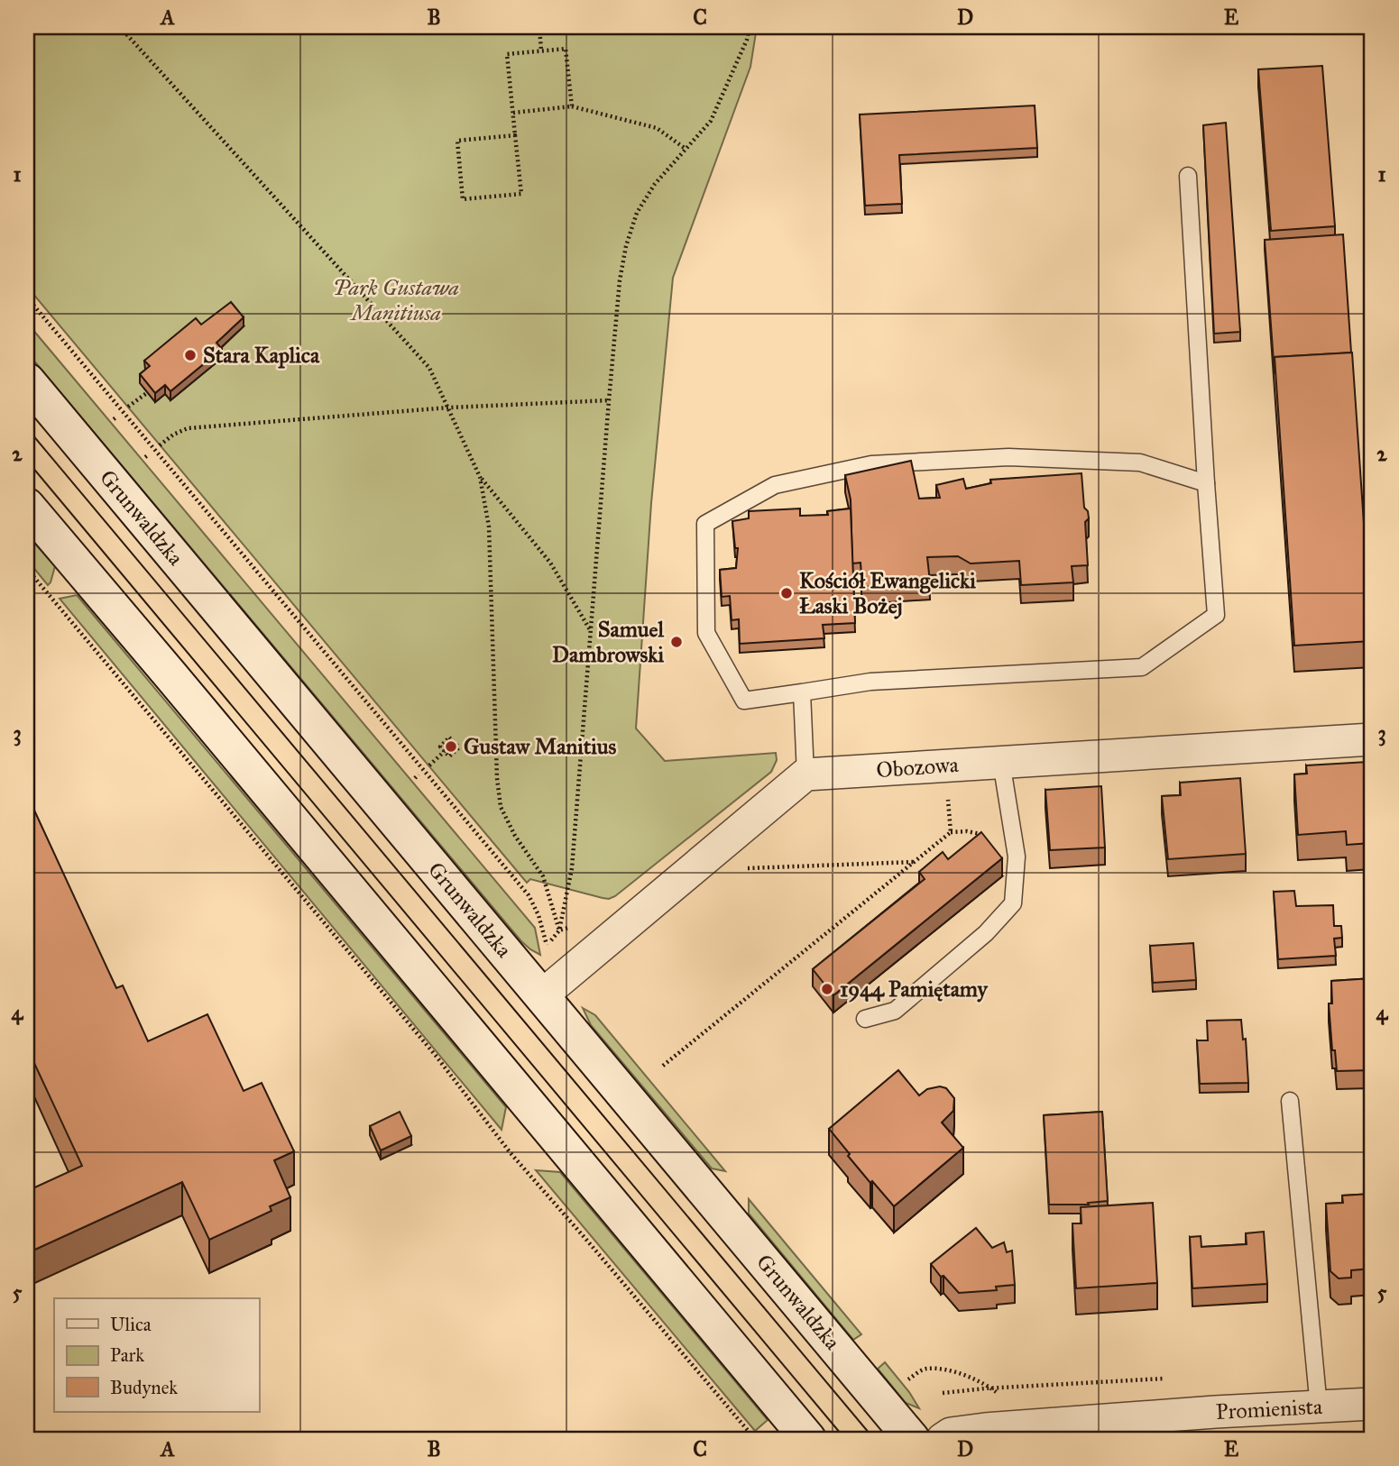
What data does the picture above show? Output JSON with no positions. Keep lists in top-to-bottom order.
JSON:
{
  "streets": {
    "street": ["Grunwaldzka", "Obozowa", "Promienista"]
  },
  "parks": ["Park Gustawa Manitiusa"],
  "places": [
    "Stara Kaplica",
    "Kościół Ewangelicki Łaski Bożej",
    "Samuel Dambrowski",
    "Gustaw Manitius",
    "1944 Pamiętamy"
  ],
  "legend": ["Ulica", "Park", "Budynek"],
  "grid": {
    "columns": [
      "A",
      "B",
      "C",
      "D",
      "E"
    ],
    "rows": [
      "1",
      "2",
      "3",
      "4",
      "5"
    ]
  }
}
